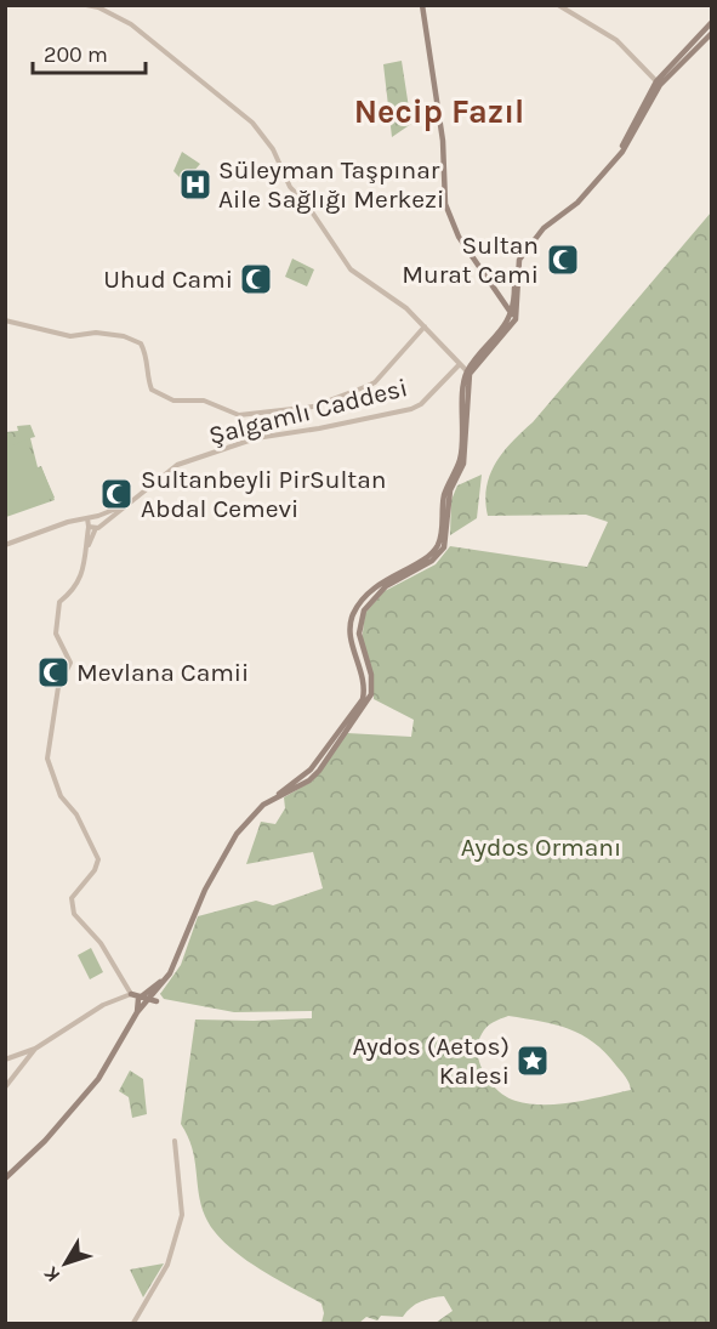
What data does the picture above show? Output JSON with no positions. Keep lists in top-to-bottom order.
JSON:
{
  "streets": {
    "street": ["Şalgamlı Caddesi"]
  },
  "districts": ["Necip Fazıl"],
  "parks": ["Aydos Ormanı"],
  "places": {
    "hospital": ["Süleyman Taşpınar Aile Sağlığı Merkezi"],
    "mosque": [
      "Sultan Murat Cami",
      "Uhud Cami",
      "Sultanbeyli PirSultan Abdal Cemevi",
      "Mevlana Camii"
    ],
    "place": ["Aydos (Aetos) Kalesi"]
  },
  "scale_bar": "200 m",
  "north": "bottom left"
}
